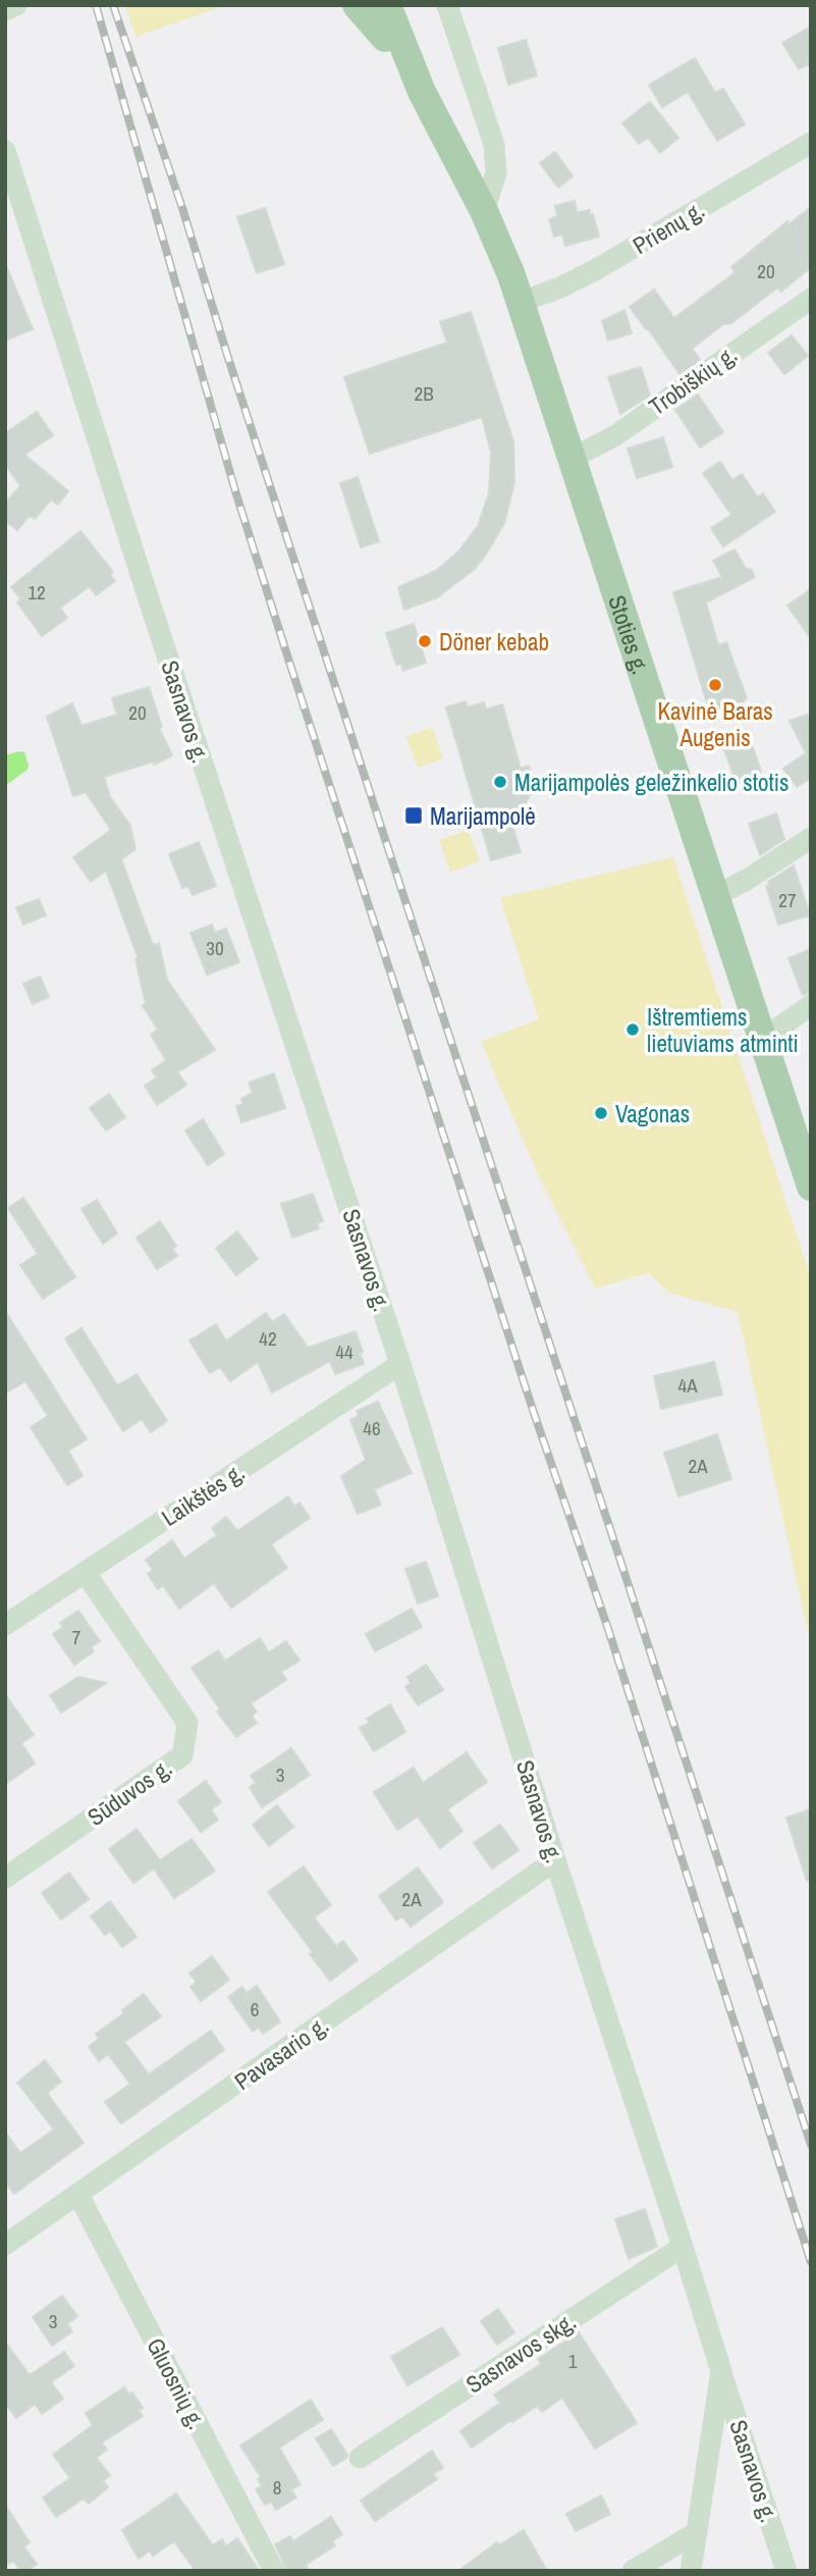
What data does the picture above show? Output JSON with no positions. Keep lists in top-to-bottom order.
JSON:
{
  "streets": {
    "main road": ["Stoties g."],
    "street": [
      "Prienų g.",
      "Trobiškių g.",
      "Sasnavos g.",
      "Laikštės g.",
      "Sūduvos g.",
      "Pavasario g.",
      "Sasnavos skg.",
      "Gluosnių g."
    ]
  },
  "crossings": [
    ["Prienų g.", "Stoties g."],
    ["Trobiškių g.", "Stoties g."],
    ["Sasnavos g.", "Laikštės g."],
    ["Sasnavos g.", "Pavasario g."],
    ["Sasnavos g.", "Sasnavos skg."],
    ["Laikštės g.", "Sūduvos g."],
    ["Pavasario g.", "Gluosnių g."]
  ],
  "places": {
    "other": [
      "Döner kebab",
      "Kavinė Baras Augenis",
      "Marijampolės geležinkelio stotis",
      "Ištremtiems lietuviams atminti",
      "Vagonas"
    ],
    "transit": ["Marijampolė"]
  },
  "house_numbers": [
    "20",
    "2B",
    "12",
    "20",
    "27",
    "30",
    "42",
    "44",
    "4A",
    "46",
    "2A",
    "7",
    "3",
    "2A",
    "6",
    "3",
    "1",
    "8"
  ]
}
